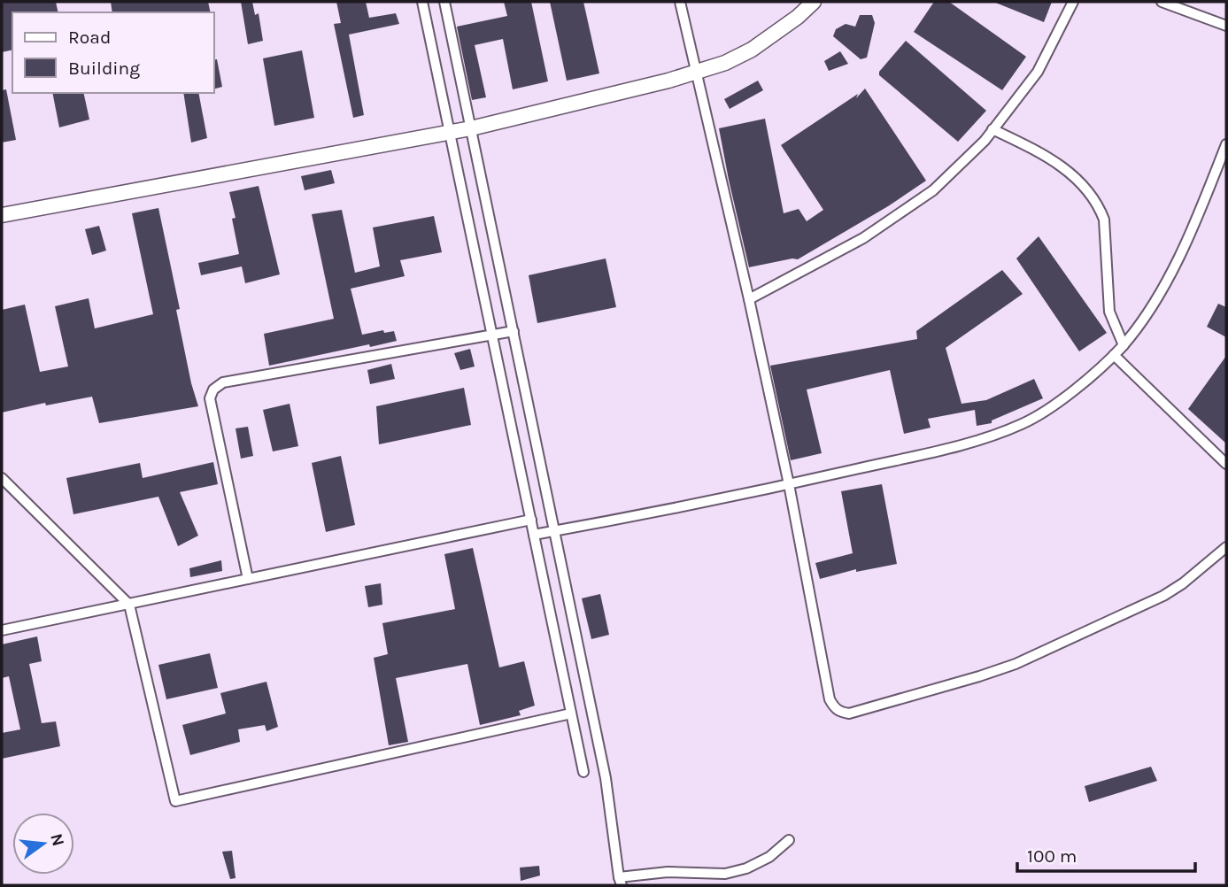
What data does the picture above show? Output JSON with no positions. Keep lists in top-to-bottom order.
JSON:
{
  "legend": ["Road", "Building"],
  "scale_bar": "100 m",
  "north": "right"
}
